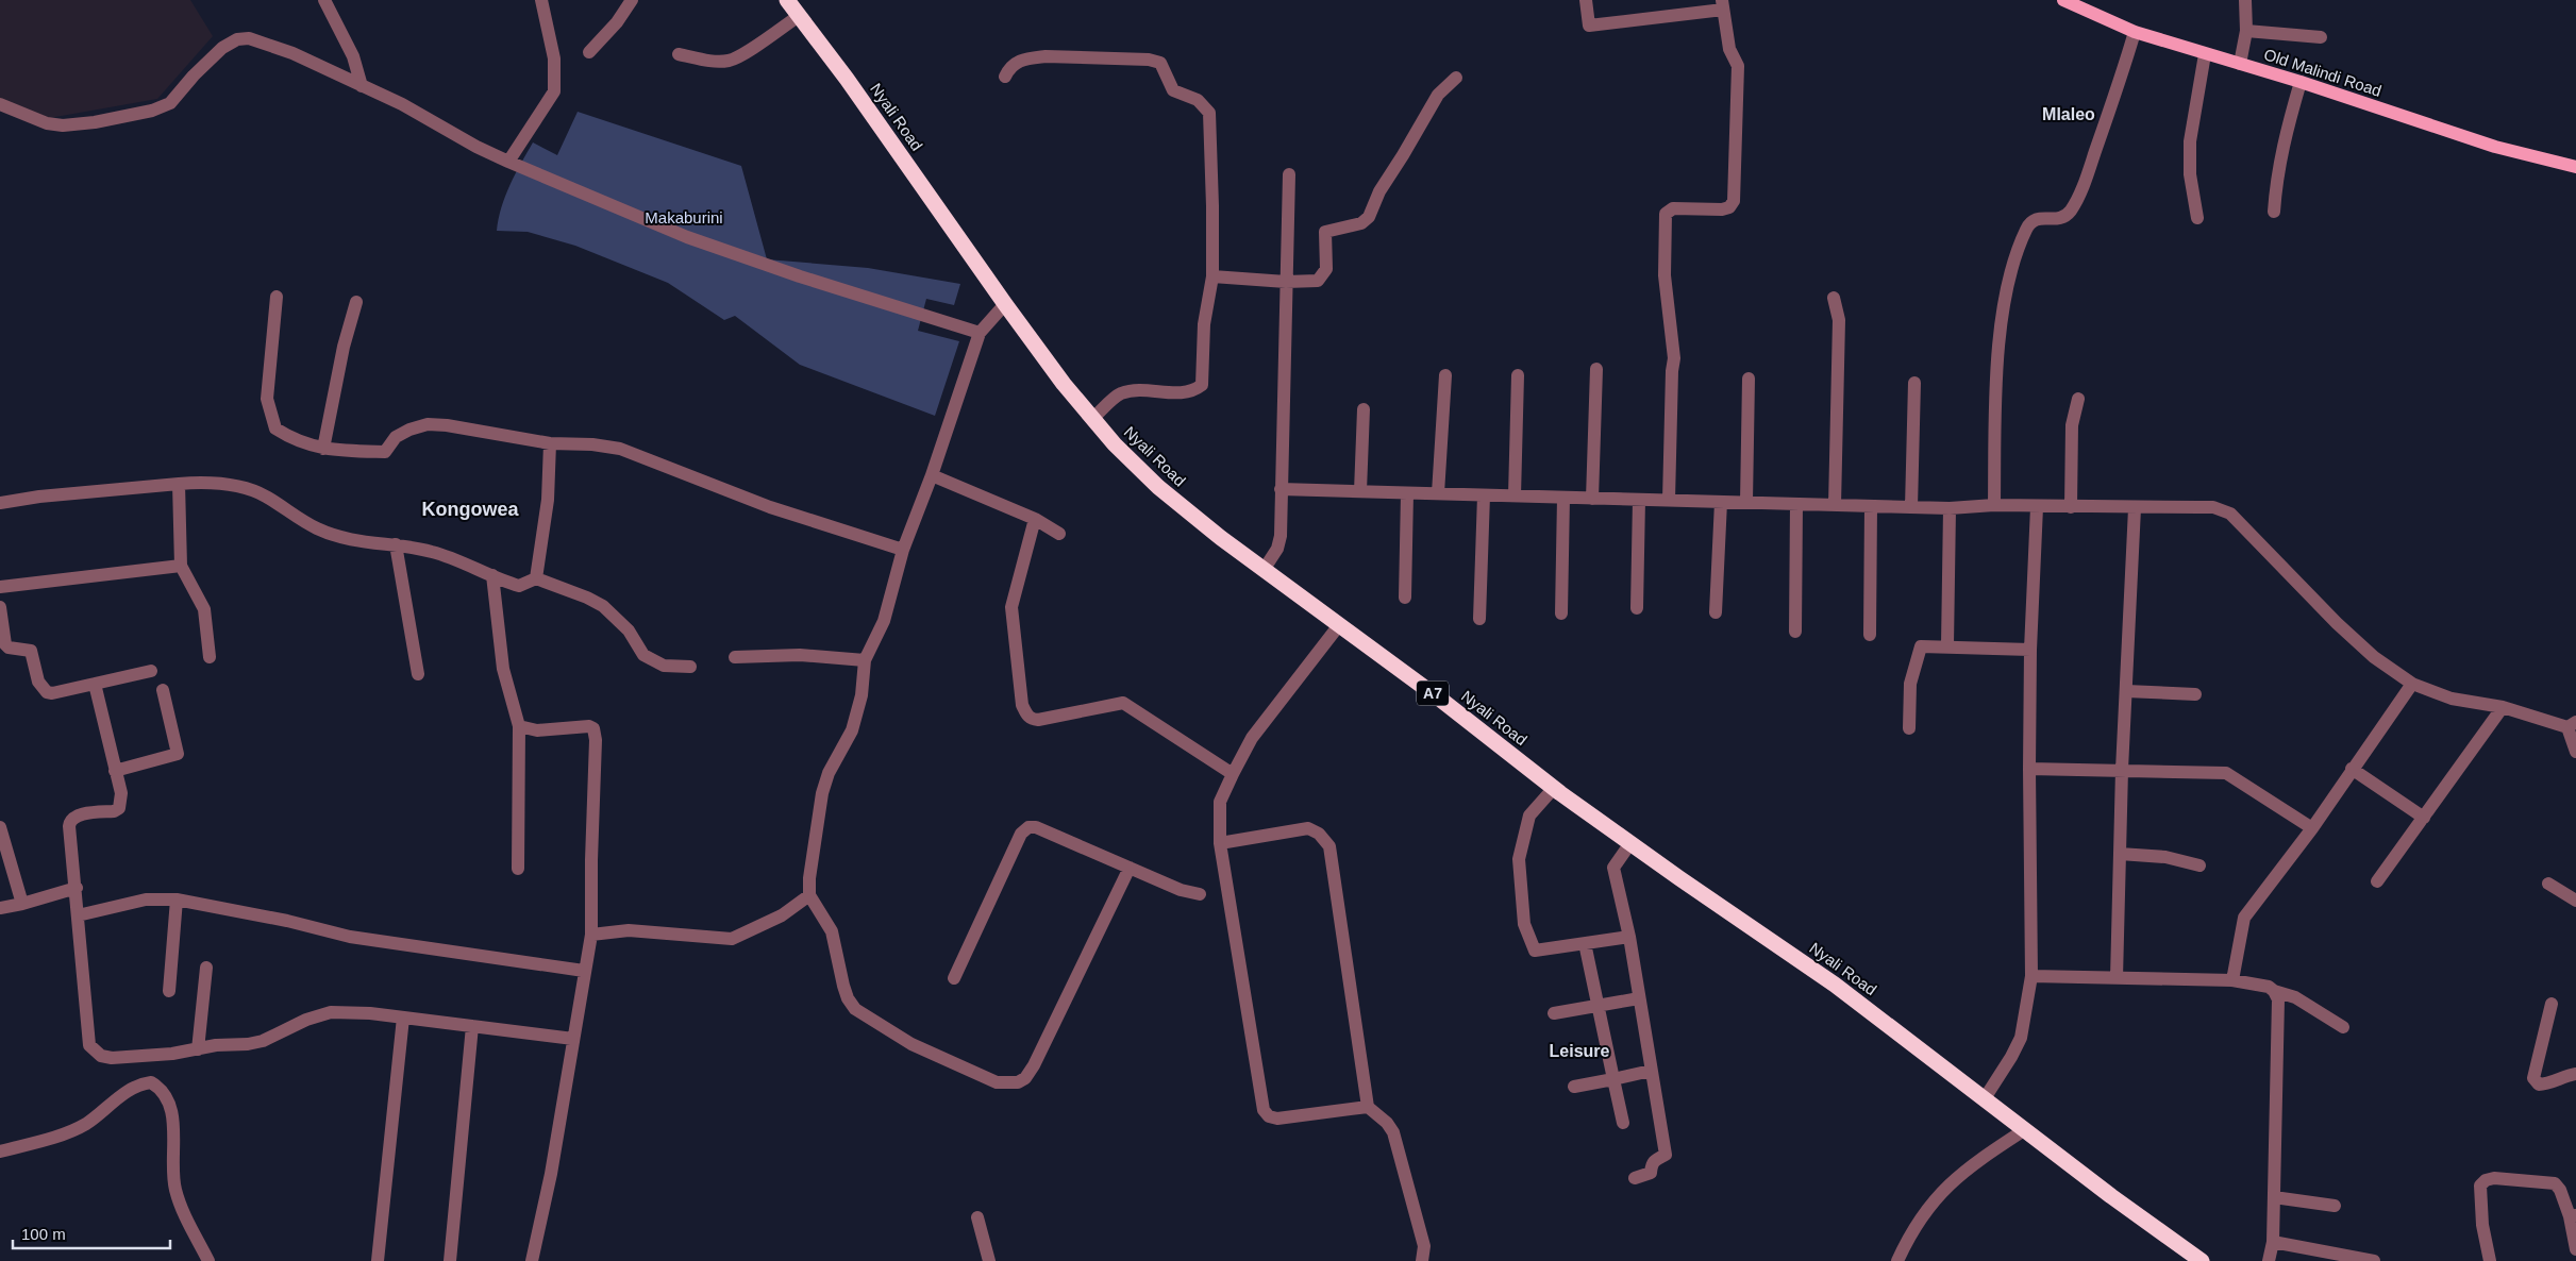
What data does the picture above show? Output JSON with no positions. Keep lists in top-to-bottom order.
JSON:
{
  "streets": {
    "highway": ["Nyali Road", "A7"],
    "main road": ["Old Malindi Road"]
  },
  "districts": ["Mlaleo", "Kongowea", "Leisure"],
  "parks": ["Makaburini"],
  "scale_bar": "100 m"
}
